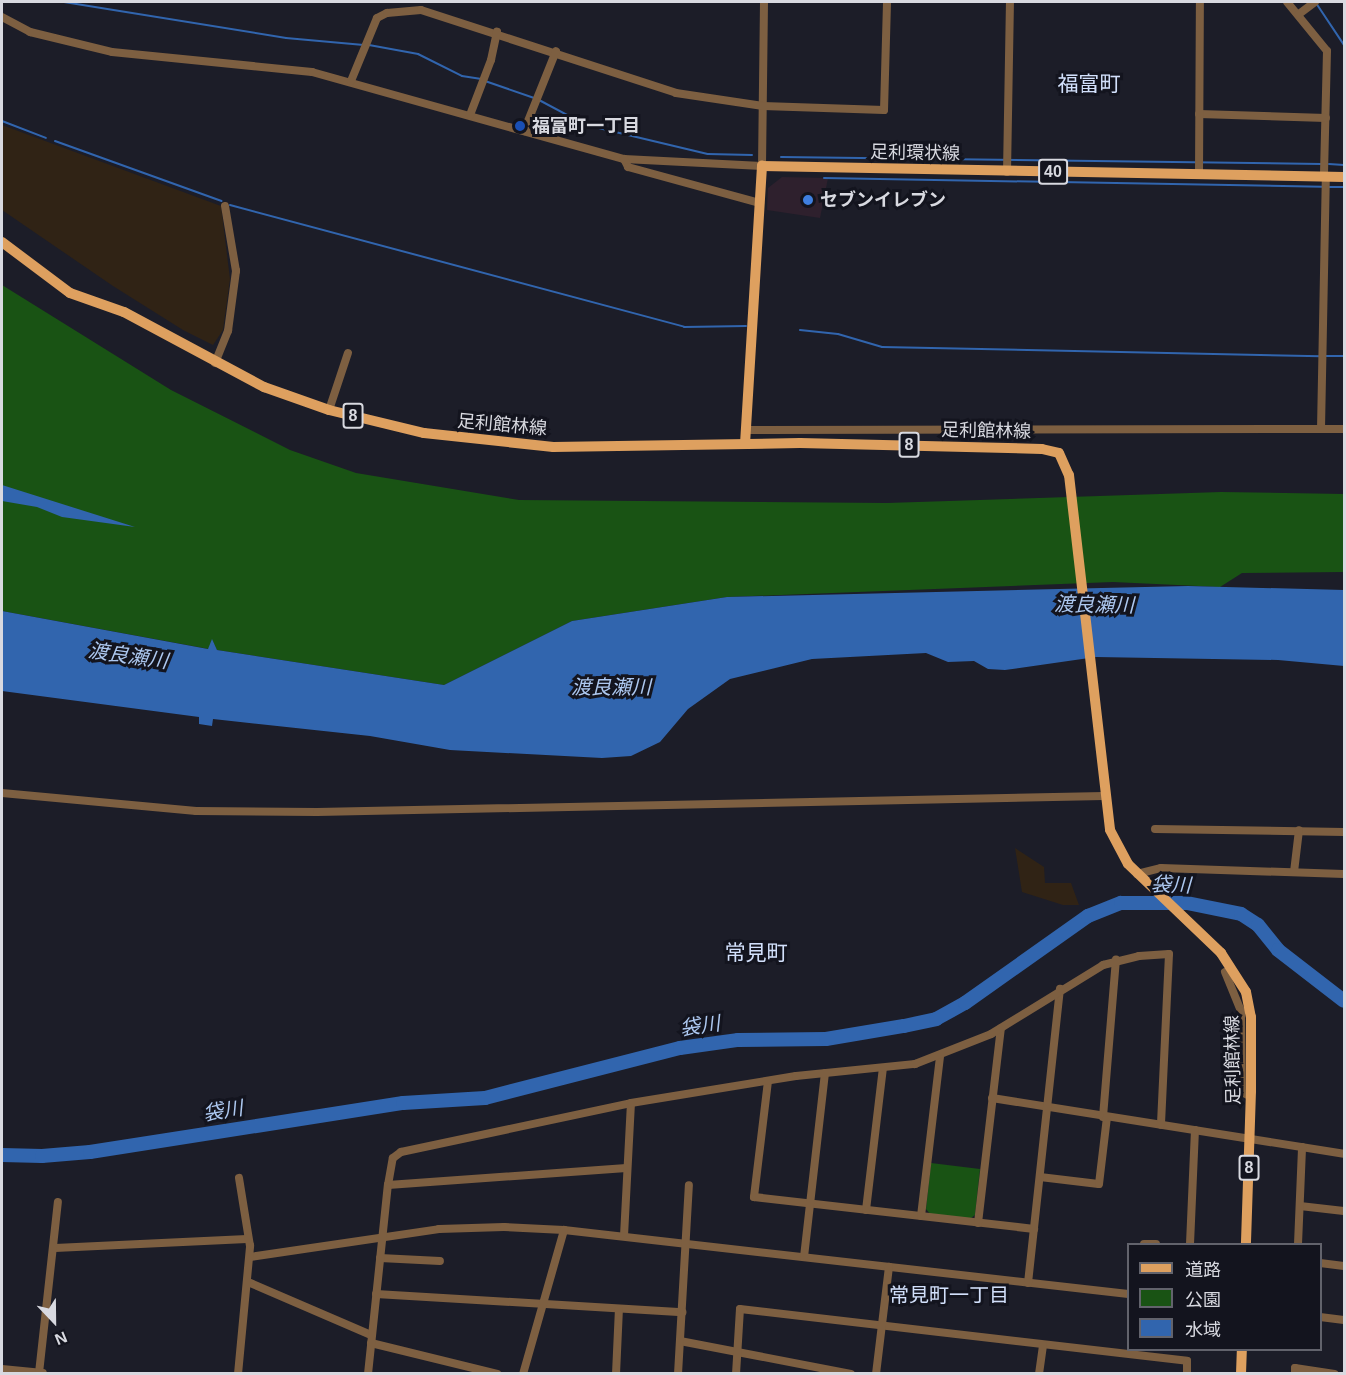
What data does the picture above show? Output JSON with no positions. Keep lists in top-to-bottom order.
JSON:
{
  "streets": {
    "main road": [
      "足利環状線",
      "40",
      "8",
      "足利館林線"
    ]
  },
  "districts": ["福富町", "常見町", "常見町一丁目"],
  "water": ["渡良瀬川", "袋川"],
  "places": ["福富町一丁目", "セブンイレブン"],
  "legend": ["道路", "公園", "水域"],
  "north": "bottom"
}
